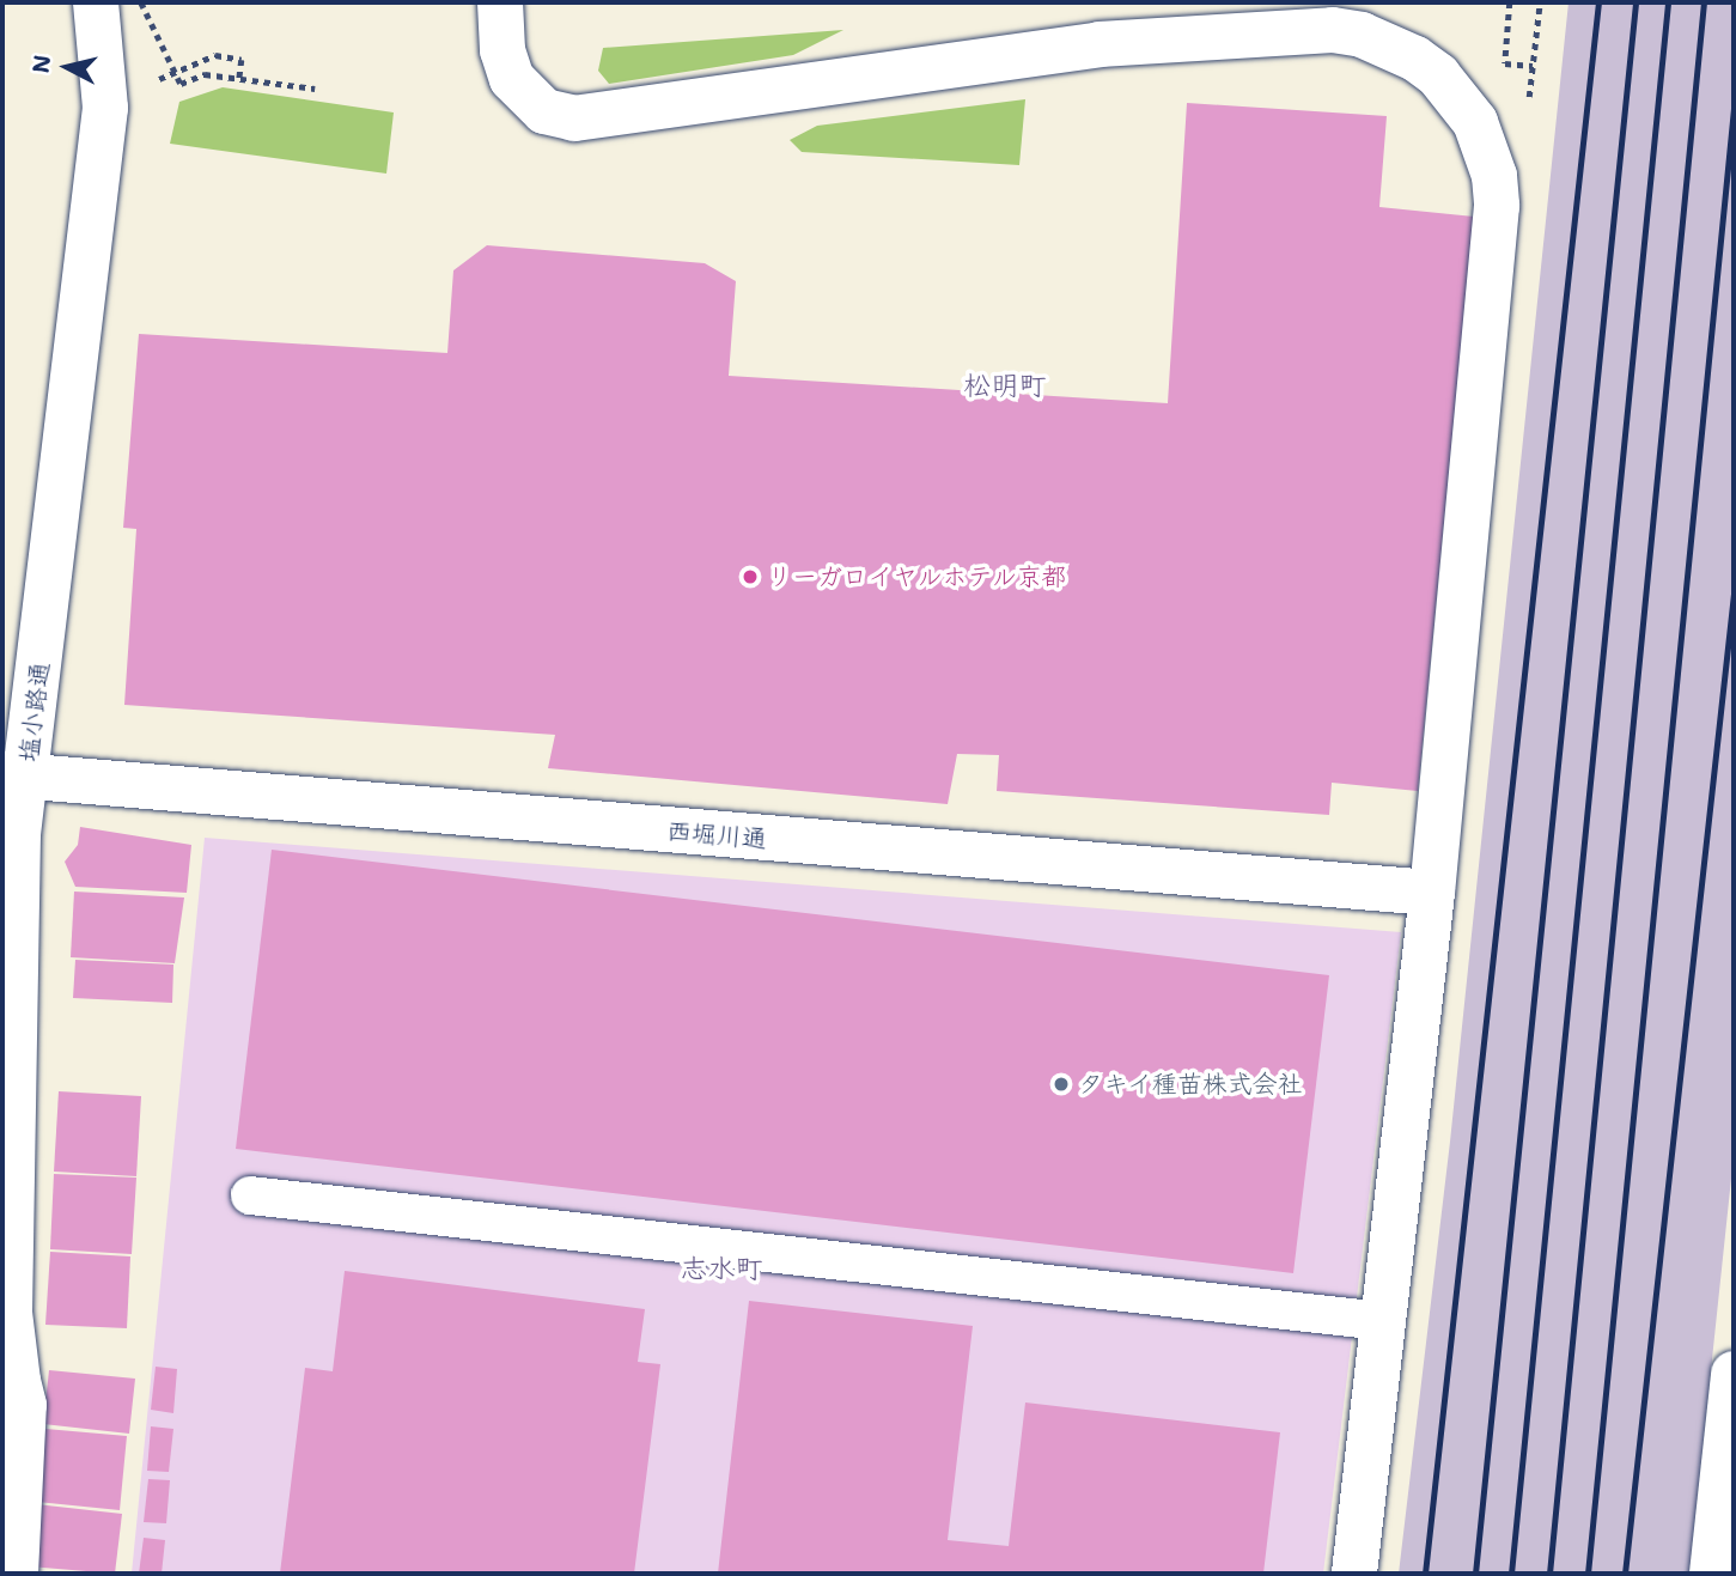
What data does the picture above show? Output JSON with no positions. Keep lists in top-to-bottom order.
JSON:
{
  "streets": {
    "street": ["塩小路通", "西堀川通"]
  },
  "crossings": [
    ["塩小路通", "西堀川通"]
  ],
  "districts": ["松明町", "志水町"],
  "places": ["リーガロイヤルホテル京都", "タキイ種苗株式会社"],
  "north": "left"
}
